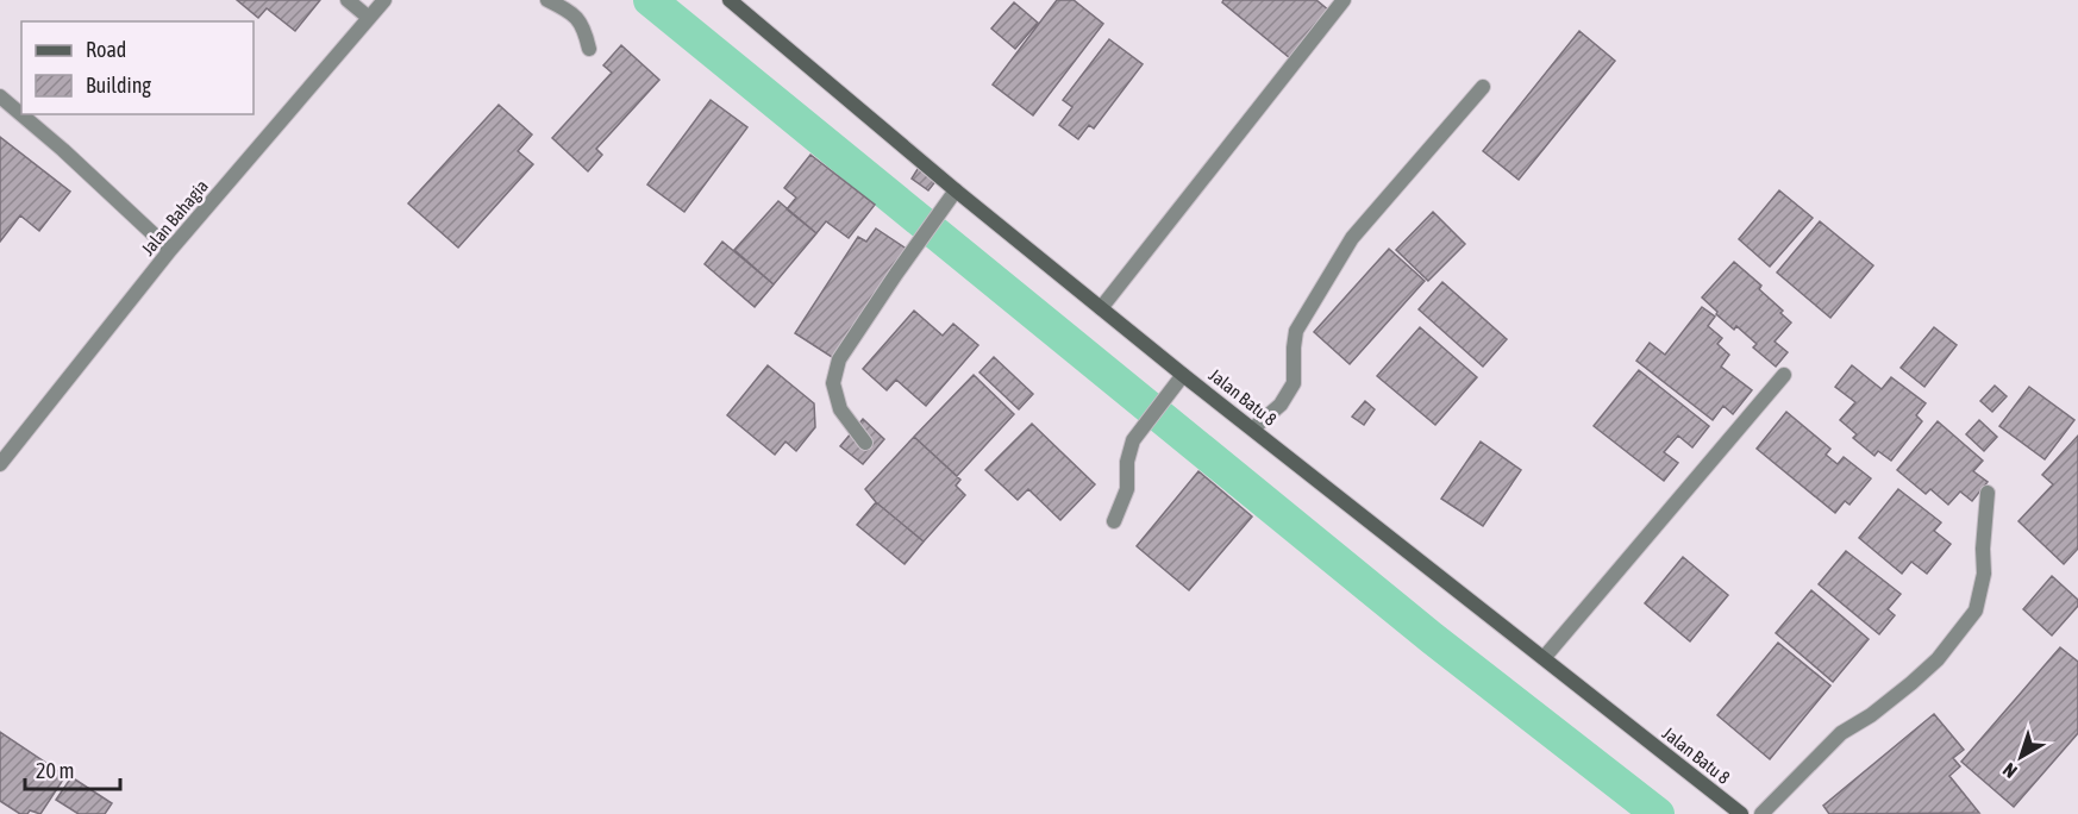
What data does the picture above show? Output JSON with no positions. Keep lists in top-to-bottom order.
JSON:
{
  "streets": {
    "street": ["Jalan Bahagia", "Jalan Batu 8"]
  },
  "legend": ["Road", "Building"],
  "scale_bar": "20 m",
  "north": "bottom left"
}
